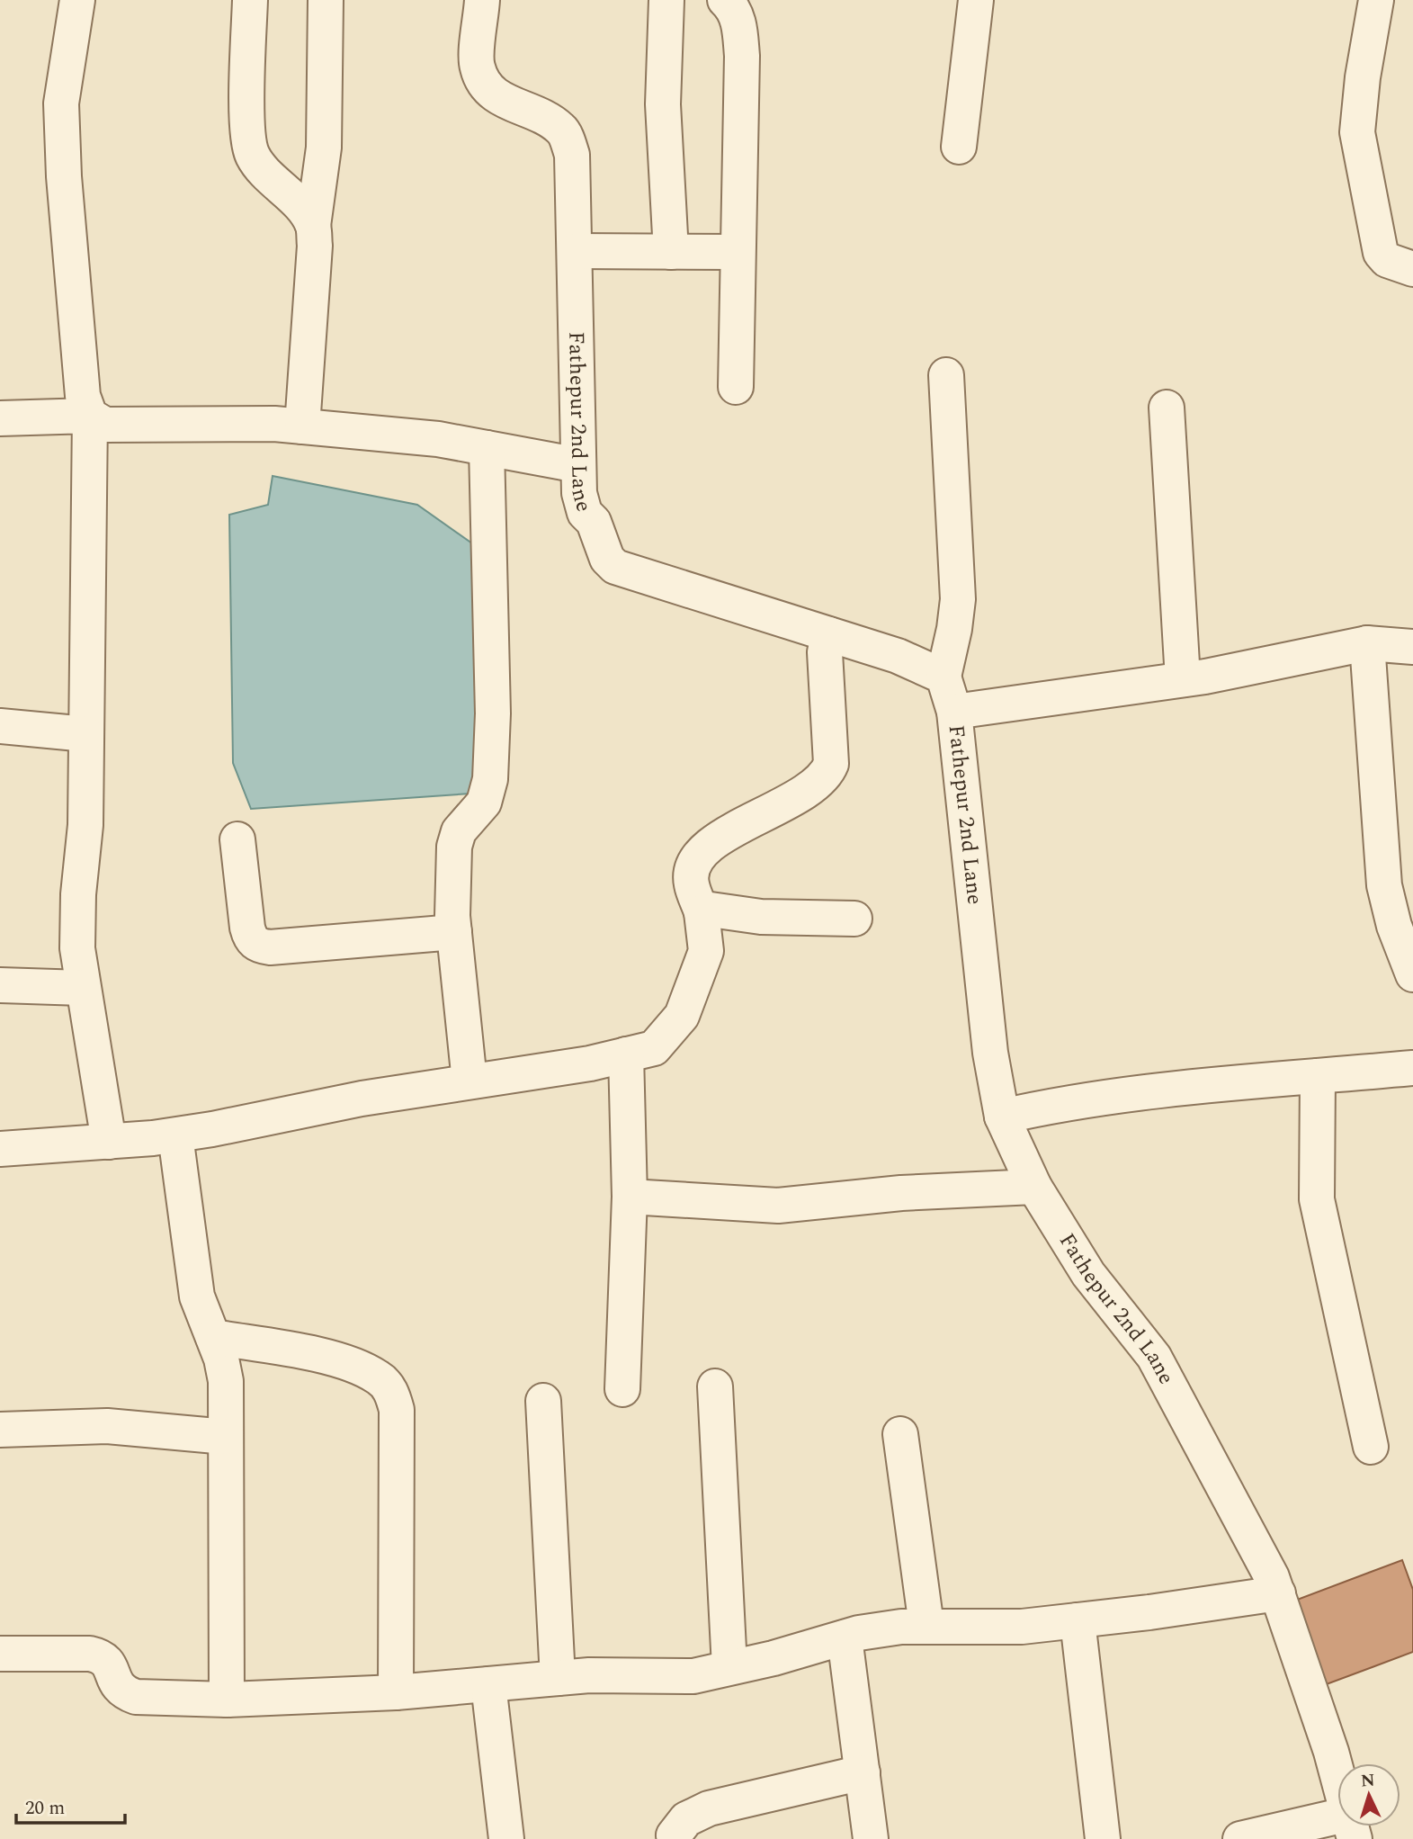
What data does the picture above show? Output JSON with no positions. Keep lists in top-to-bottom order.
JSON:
{
  "streets": {
    "street": ["Fathepur 2nd Lane"]
  },
  "scale_bar": "20 m",
  "north": "top"
}
